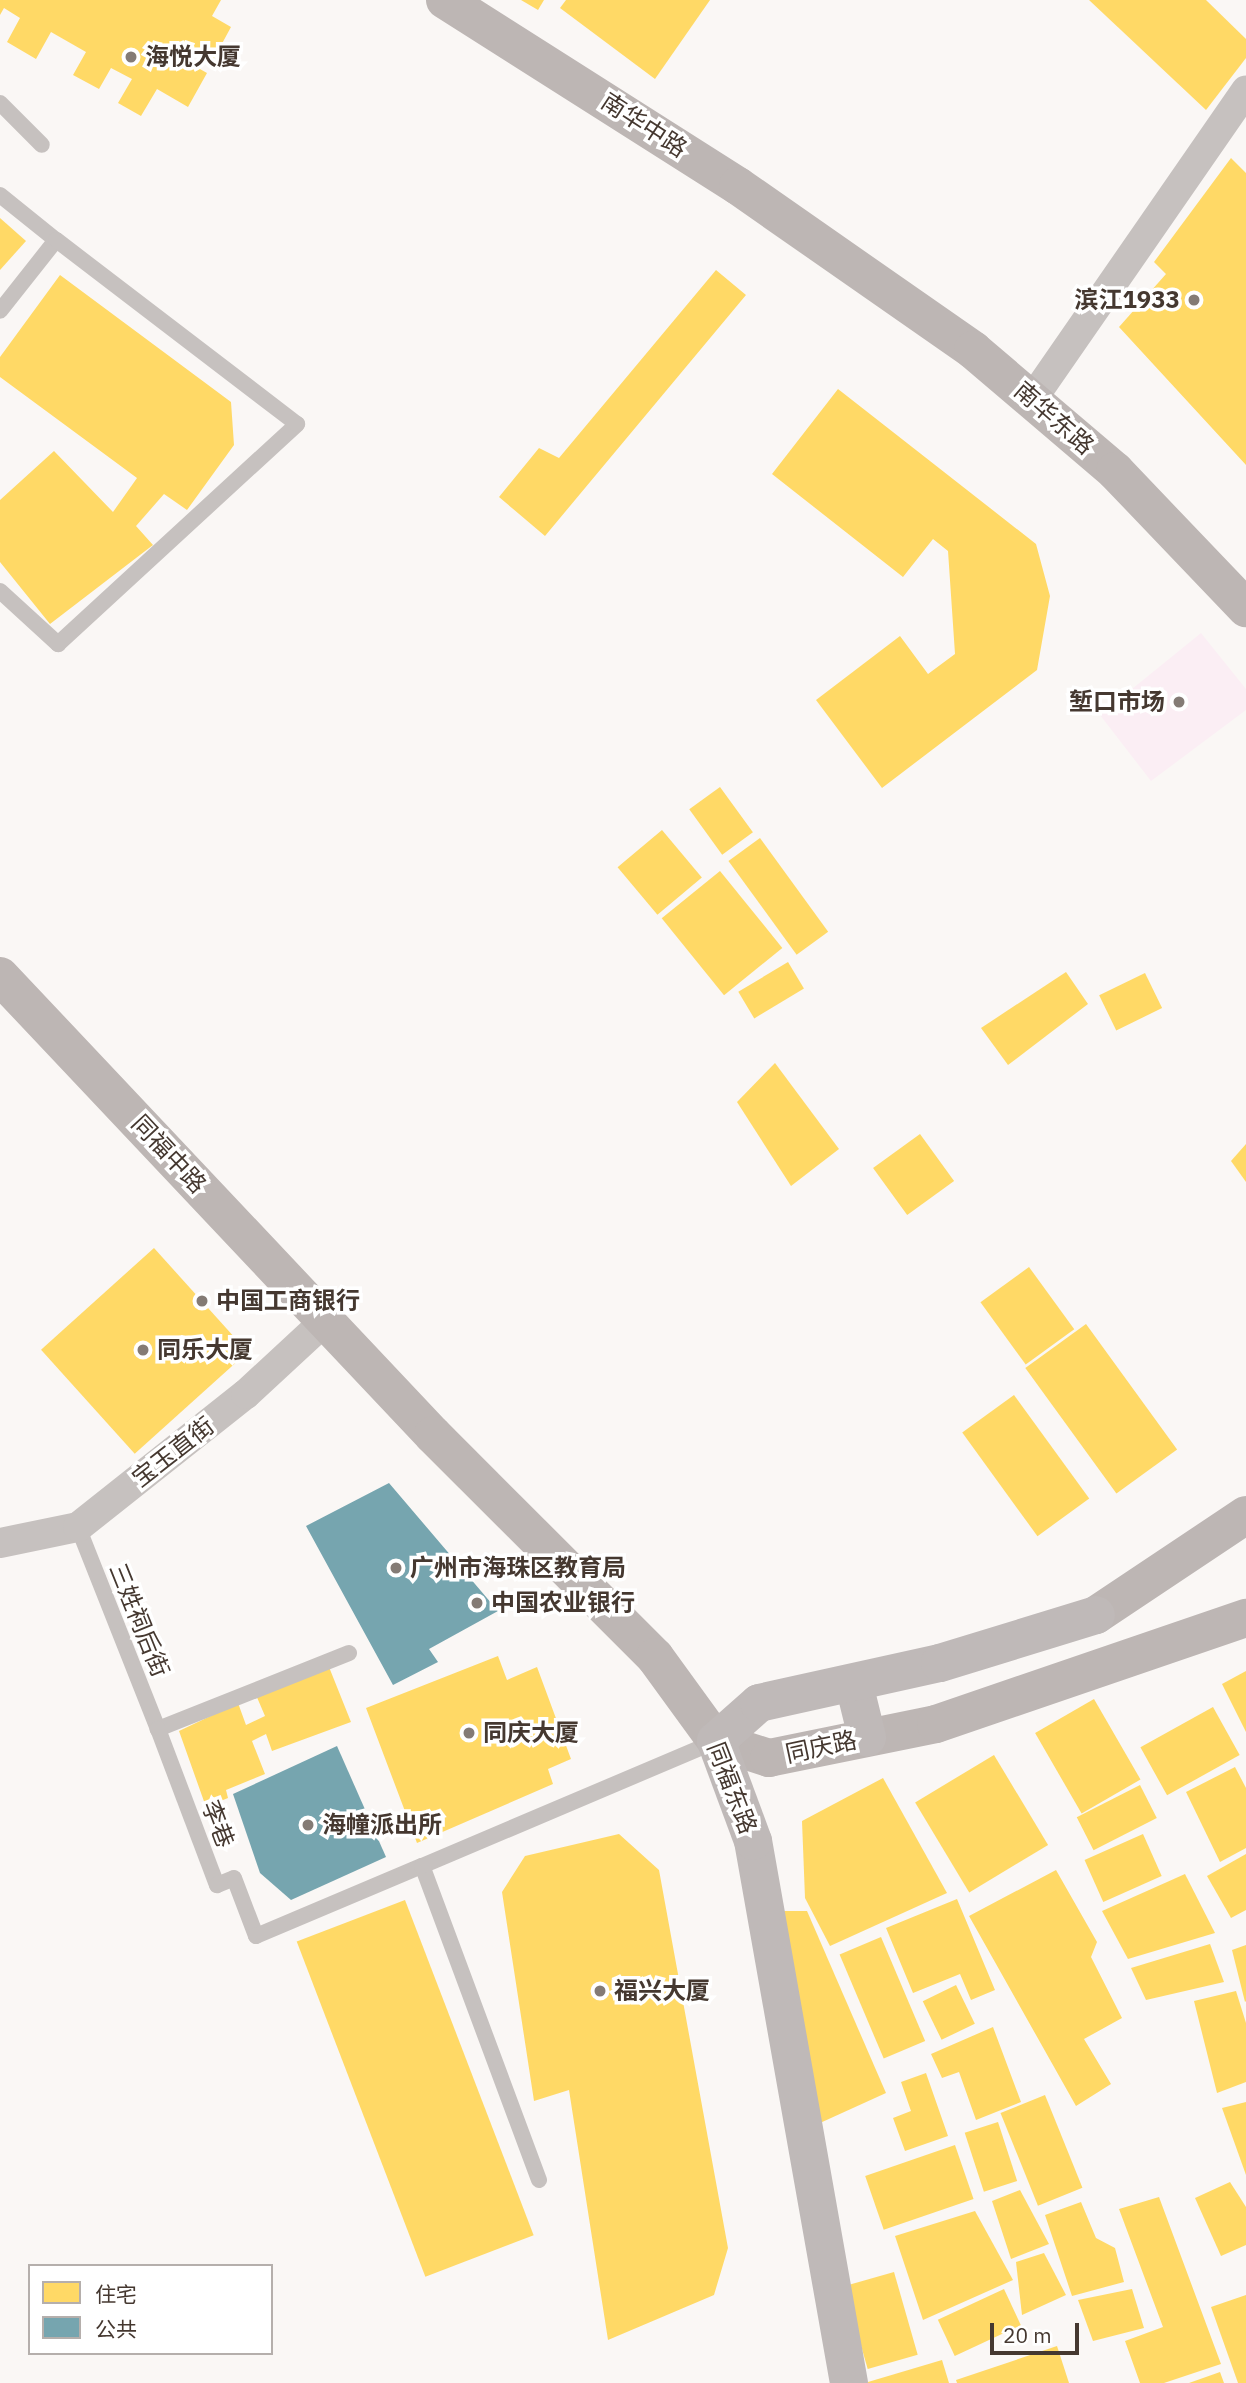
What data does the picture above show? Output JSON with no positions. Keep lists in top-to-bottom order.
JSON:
{
  "streets": {
    "main road": [
      "南华中路",
      "南华东路",
      "同福中路",
      "同庆路",
      "同福东路"
    ],
    "street": ["宝玉直街"],
    "lane": ["三姓祠后街", "李巷"]
  },
  "crossings": [
    ["南华中路", "南华东路"],
    ["同福中路", "宝玉直街"],
    ["同福中路", "同福东路"],
    ["宝玉直街", "三姓祠后街"],
    ["宝玉直街", "同福东路"],
    ["三姓祠后街", "李巷"],
    ["同庆路", "同福东路"]
  ],
  "places": [
    "海悦大厦",
    "滨江1933",
    "堑口市场",
    "中国工商银行",
    "同乐大厦",
    "广州市海珠区教育局",
    "中国农业银行",
    "同庆大厦",
    "海幢派出所",
    "福兴大厦"
  ],
  "legend": ["住宅", "公共"],
  "scale_bar": "20 m"
}
